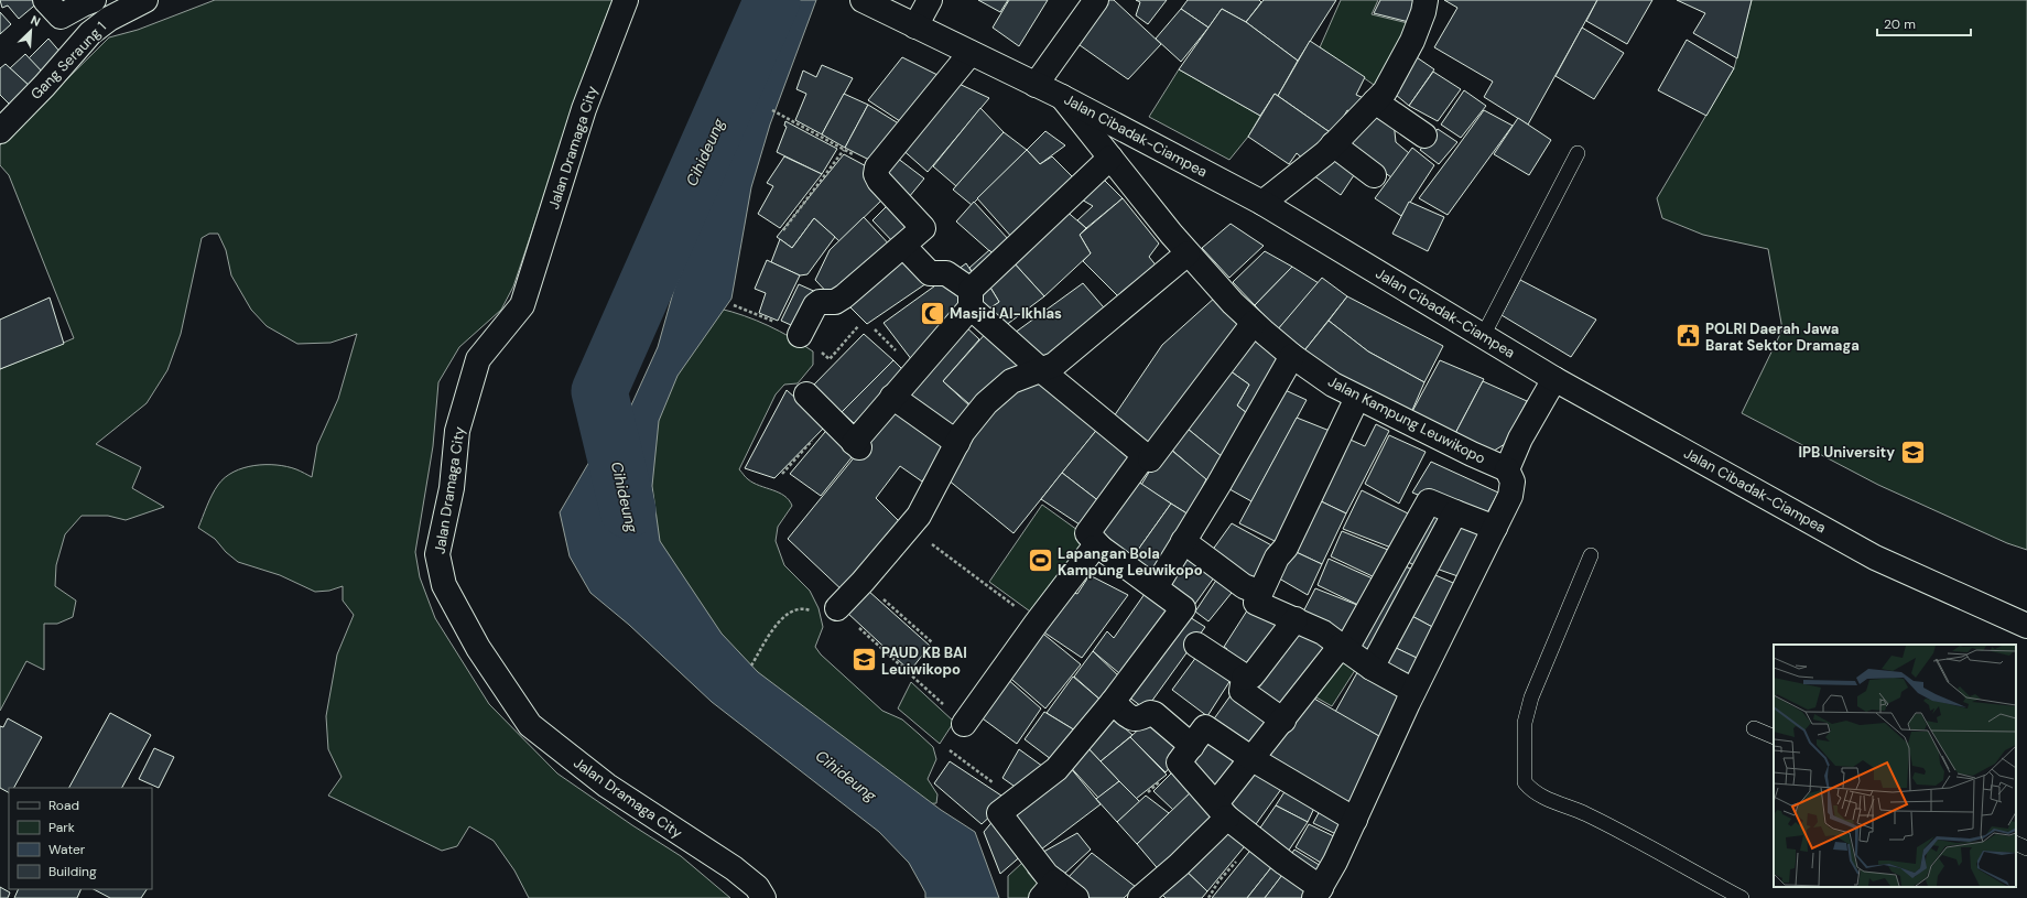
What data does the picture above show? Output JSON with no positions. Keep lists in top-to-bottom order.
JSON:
{
  "streets": {
    "main road": [
      "Gang Seraung 1",
      "Jalan Cibadak-Ciampea",
      "Jalan Dramaga City",
      "Jalan Kampung Leuwikopo"
    ]
  },
  "crossings": [
    ["Jalan Cibadak-Ciampea", "Jalan Kampung Leuwikopo"]
  ],
  "water": ["Cihideung"],
  "places": {
    "mosque": ["Masjid Al-Ikhlas"],
    "public building": ["POLRI Daerah Jawa Barat Sektor Dramaga"],
    "school or university": ["IPB University", "PAUD KB BAI Leuiwikopo"],
    "sports": ["Lapangan Bola Kampung Leuwikopo"]
  },
  "legend": [
    "Road",
    "Park",
    "Water",
    "Building"
  ],
  "scale_bar": "20 m",
  "north": "top right"
}
